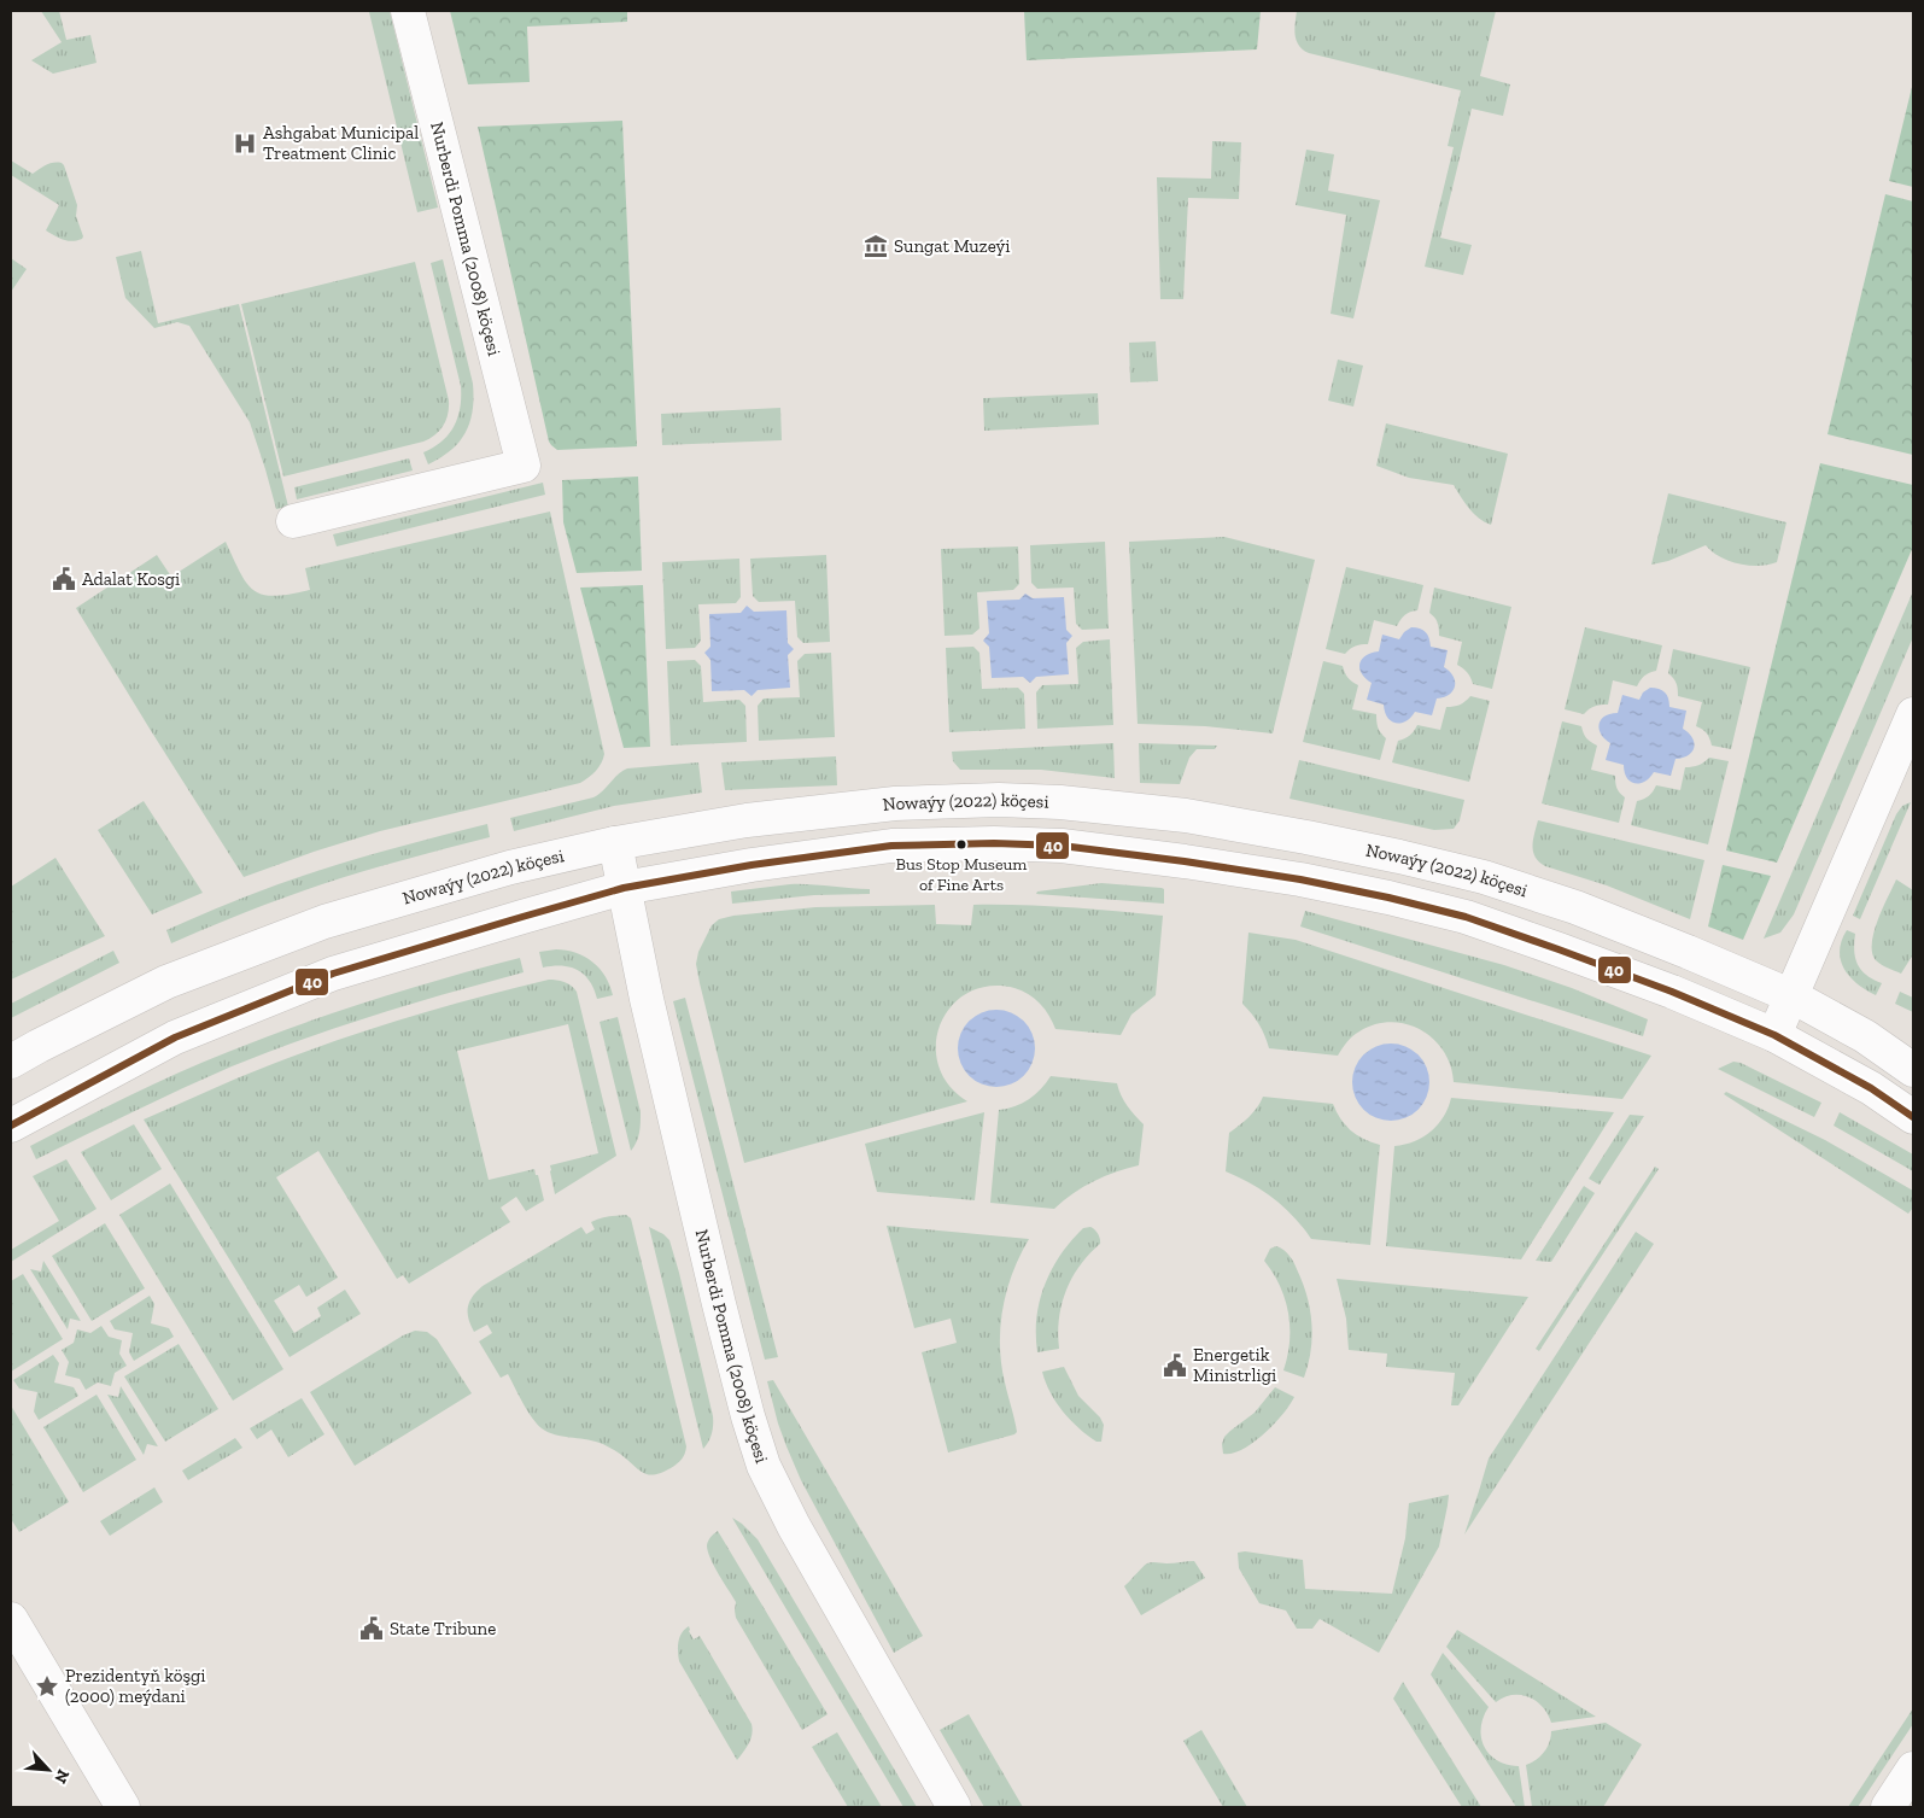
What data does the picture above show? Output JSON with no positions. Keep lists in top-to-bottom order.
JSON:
{
  "streets": {
    "main road": ["Nurberdi Pomma (2008) köçesi", "Nowaýy (2022) köçesi"]
  },
  "crossings": [
    ["Nurberdi Pomma (2008) köçesi", "Nowaýy (2022) köçesi"]
  ],
  "places": {
    "hospital": ["Ashgabat Municipal Treatment Clinic"],
    "museum": ["Sungat Muzeýi"],
    "public building": ["Adalat Kosgi", "Energetik Ministrligi", "State Tribune"],
    "other": ["Bus Stop Museum of Fine Arts"],
    "place": ["Prezidentyň köşgi (2000) meýdani"]
  },
  "lines": ["transit line 40"],
  "north": "bottom right"
}
